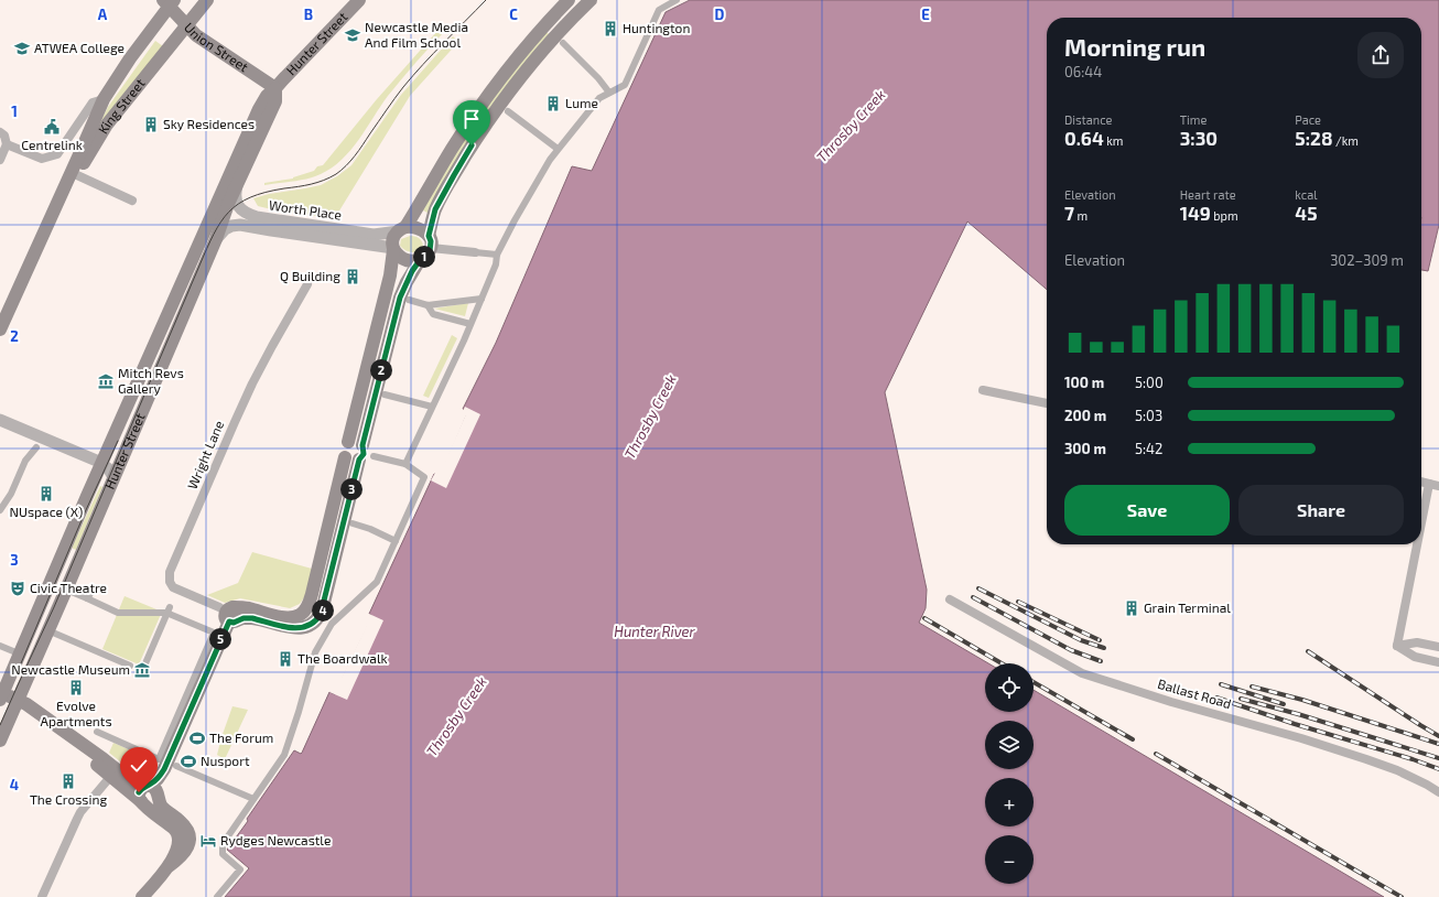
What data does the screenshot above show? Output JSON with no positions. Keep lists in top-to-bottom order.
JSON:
{
  "streets": {
    "main road": ["Hunter Street", "Union Street", "King Street"],
    "street": ["Worth Place", "Wright Lane", "Ballast Road"]
  },
  "crossings": [
    ["Hunter Street", "Union Street"],
    ["Hunter Street", "Worth Place"],
    ["Union Street", "King Street"]
  ],
  "water": ["Throsby Creek", "Hunter River"],
  "places": {
    "building": [
      "Huntington",
      "Lume",
      "Sky Residences",
      "Q Building",
      "NUspace (X)",
      "Grain Terminal",
      "The Boardwalk",
      "Evolve Apartments",
      "The Crossing"
    ],
    "school or university": ["Newcastle Media And Film School", "ATWEA College"],
    "public building": ["Centrelink"],
    "museum": ["Mitch Revs Gallery", "Newcastle Museum"],
    "theatre": ["Civic Theatre"],
    "sports": ["The Forum", "Nusport"],
    "hotel": ["Rydges Newcastle"]
  },
  "page": {
    "heading": ["Morning run", "06:44"],
    "stats": [
      ["Distance", "0.64 km"],
      ["Time", "3:30"],
      ["Pace", "5:28 /km"],
      ["Elevation", "7 m"],
      ["Heart rate", "149 bpm"],
      ["kcal", "45"]
    ],
    "chart": ["Elevation", "302–309 m"],
    "pins": [
      "1",
      "2",
      "3",
      "4",
      "5"
    ],
    "list": [
      {
        "name": "100 m",
        "note": "5:00"
      },
      {
        "name": "200 m",
        "note": "5:03"
      },
      {
        "name": "300 m",
        "note": "5:42"
      }
    ],
    "buttons": ["Save", "Share"],
    "map_buttons": ["+", "−"]
  },
  "grid": {
    "columns": [
      "A",
      "B",
      "C",
      "D",
      "E"
    ],
    "rows": [
      "1",
      "2",
      "3",
      "4"
    ]
  }
}
